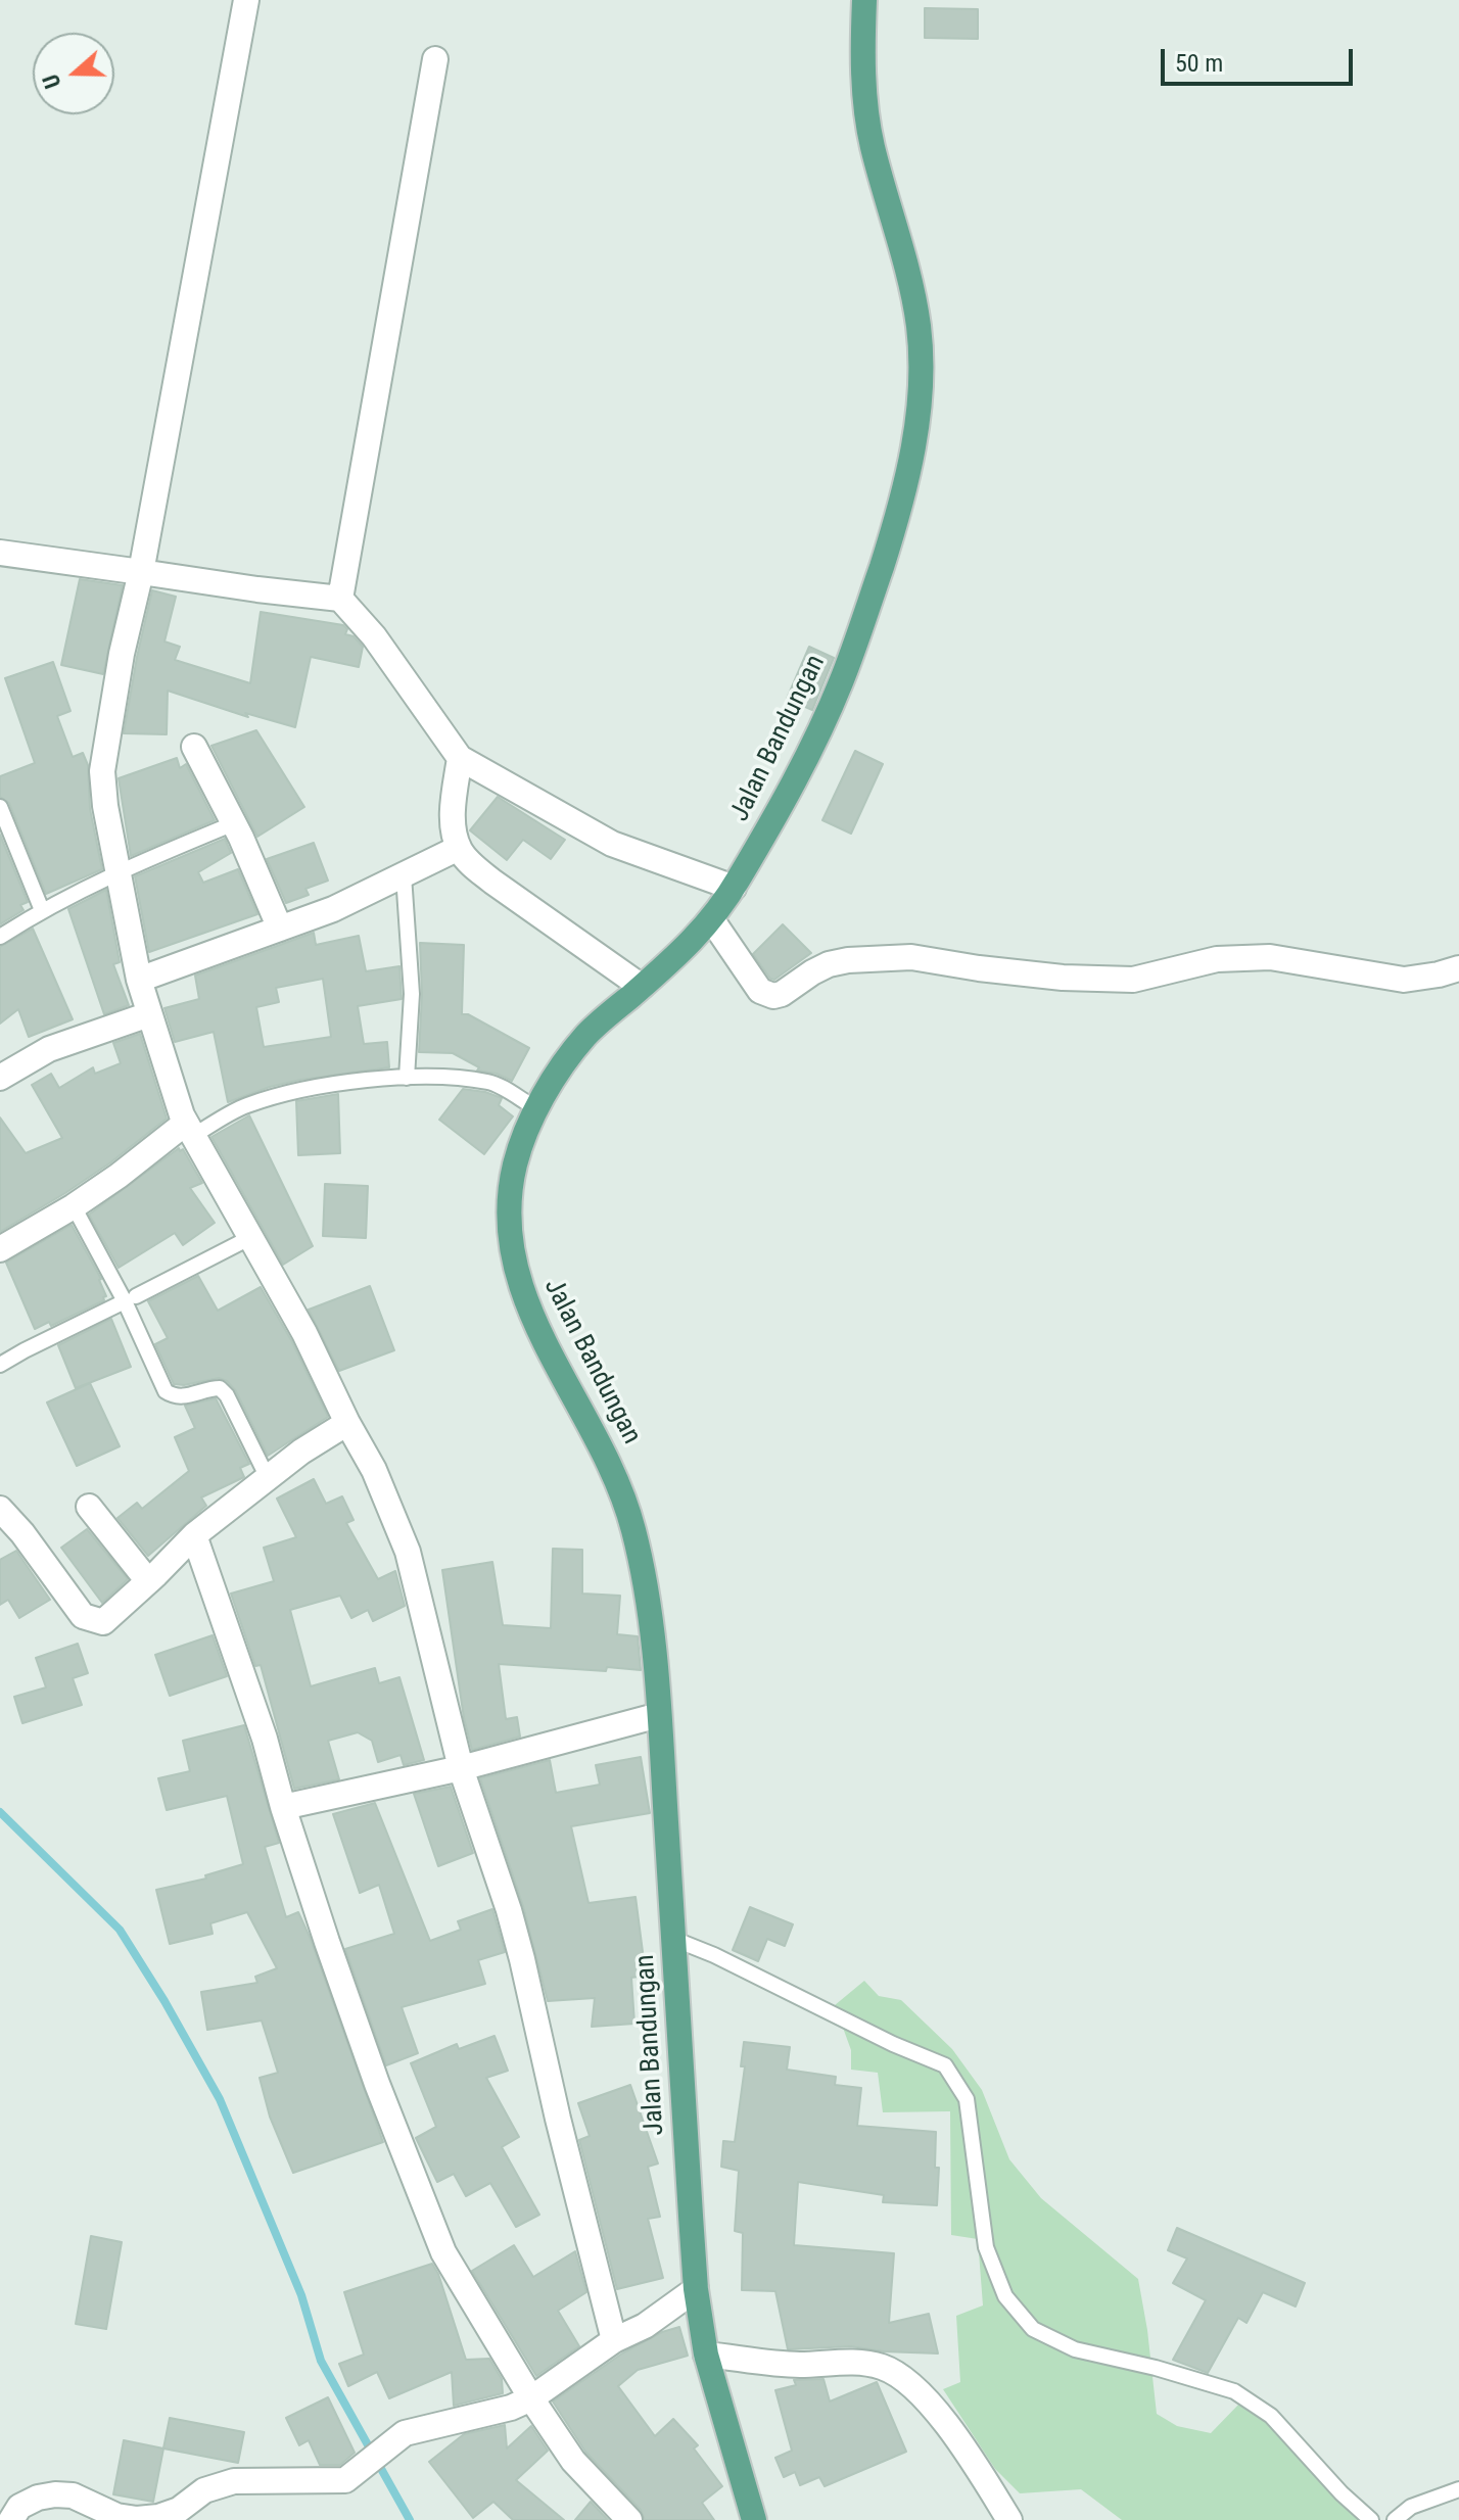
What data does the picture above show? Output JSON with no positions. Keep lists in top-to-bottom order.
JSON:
{
  "streets": {
    "main road": ["Jalan Bandungan"]
  },
  "scale_bar": "50 m",
  "north": "left"
}
